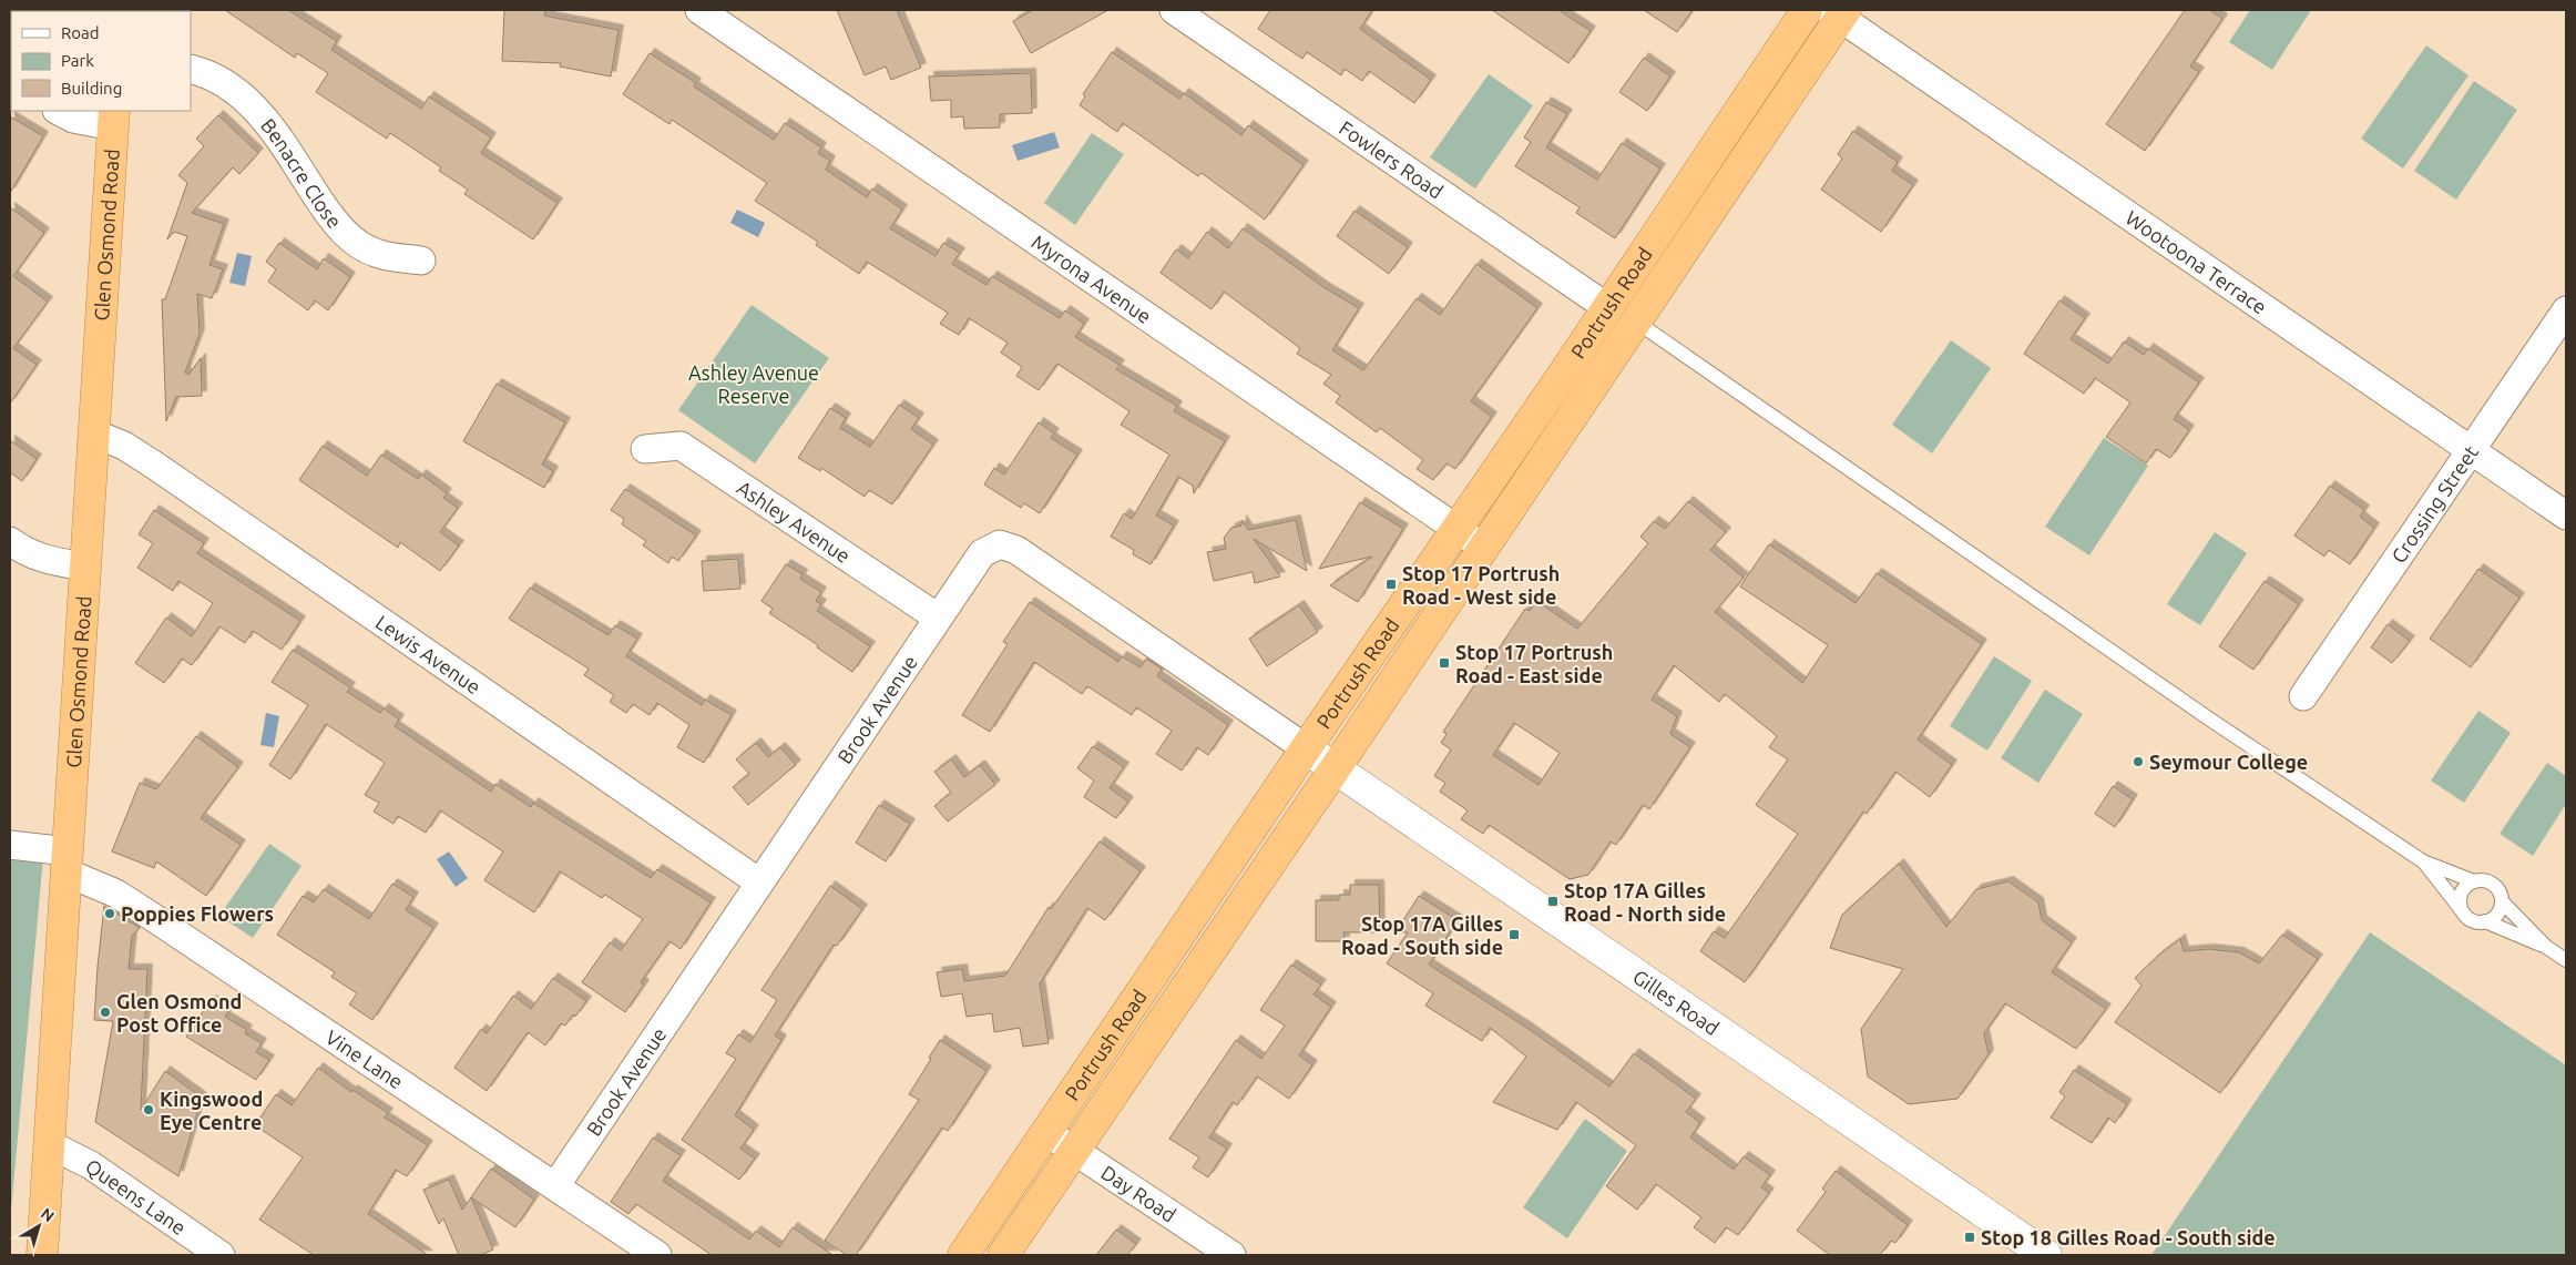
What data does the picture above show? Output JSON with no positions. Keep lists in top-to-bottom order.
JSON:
{
  "streets": {
    "highway": ["Glen Osmond Road", "Portrush Road"],
    "street": [
      "Fowlers Road",
      "Benacre Close",
      "Wootoona Terrace",
      "Myrona Avenue",
      "Crossing Street",
      "Ashley Avenue",
      "Lewis Avenue",
      "Brook Avenue",
      "Gilles Road",
      "Vine Lane",
      "Day Road",
      "Queens Lane"
    ]
  },
  "crossings": [
    ["Fowlers Road", "Portrush Road"],
    ["Glen Osmond Road", "Lewis Avenue"],
    ["Glen Osmond Road", "Vine Lane"],
    ["Glen Osmond Road", "Queens Lane"],
    ["Wootoona Terrace", "Portrush Road"],
    ["Wootoona Terrace", "Crossing Street"],
    ["Myrona Avenue", "Portrush Road"],
    ["Portrush Road", "Brook Avenue"],
    ["Portrush Road", "Gilles Road"],
    ["Portrush Road", "Day Road"],
    ["Ashley Avenue", "Brook Avenue"],
    ["Lewis Avenue", "Brook Avenue"],
    ["Brook Avenue", "Gilles Road"],
    ["Brook Avenue", "Vine Lane"]
  ],
  "parks": ["Ashley Avenue Reserve"],
  "places": {
    "transit": [
      "Stop 17 Portrush Road - West side",
      "Stop 17 Portrush Road - East side",
      "Stop 17A Gilles Road - North side",
      "Stop 17A Gilles Road - South side",
      "Stop 18 Gilles Road - South side"
    ],
    "other": [
      "Seymour College",
      "Poppies Flowers",
      "Glen Osmond Post Office",
      "Kingswood Eye Centre"
    ]
  },
  "legend": ["Road", "Park", "Building"],
  "north": "top right"
}
